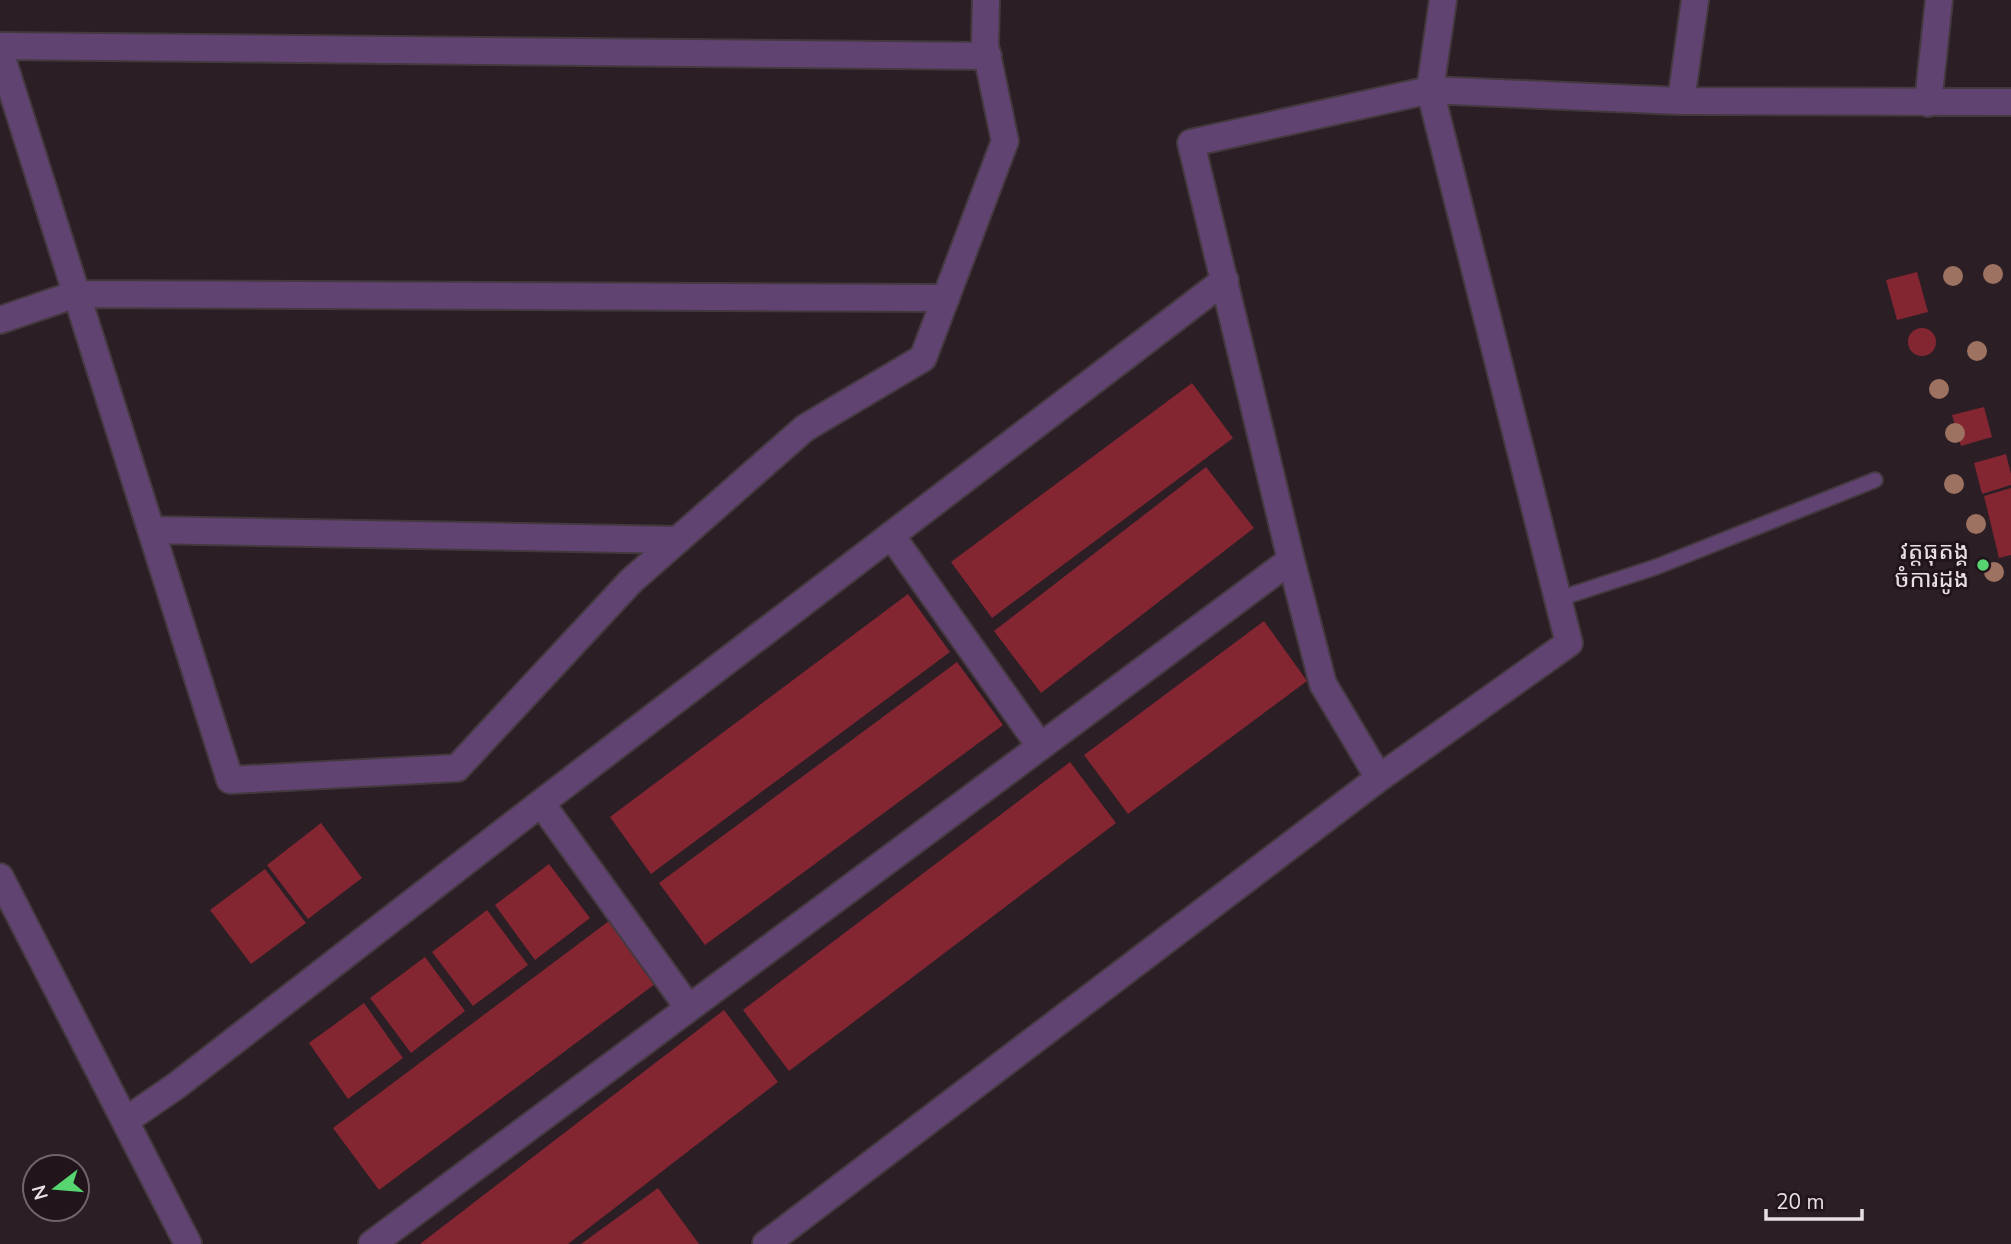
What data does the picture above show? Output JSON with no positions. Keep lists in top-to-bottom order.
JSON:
{
  "places": ["វត្តធុតង្គ ចំការដូង"],
  "scale_bar": "20 m",
  "north": "left"
}
